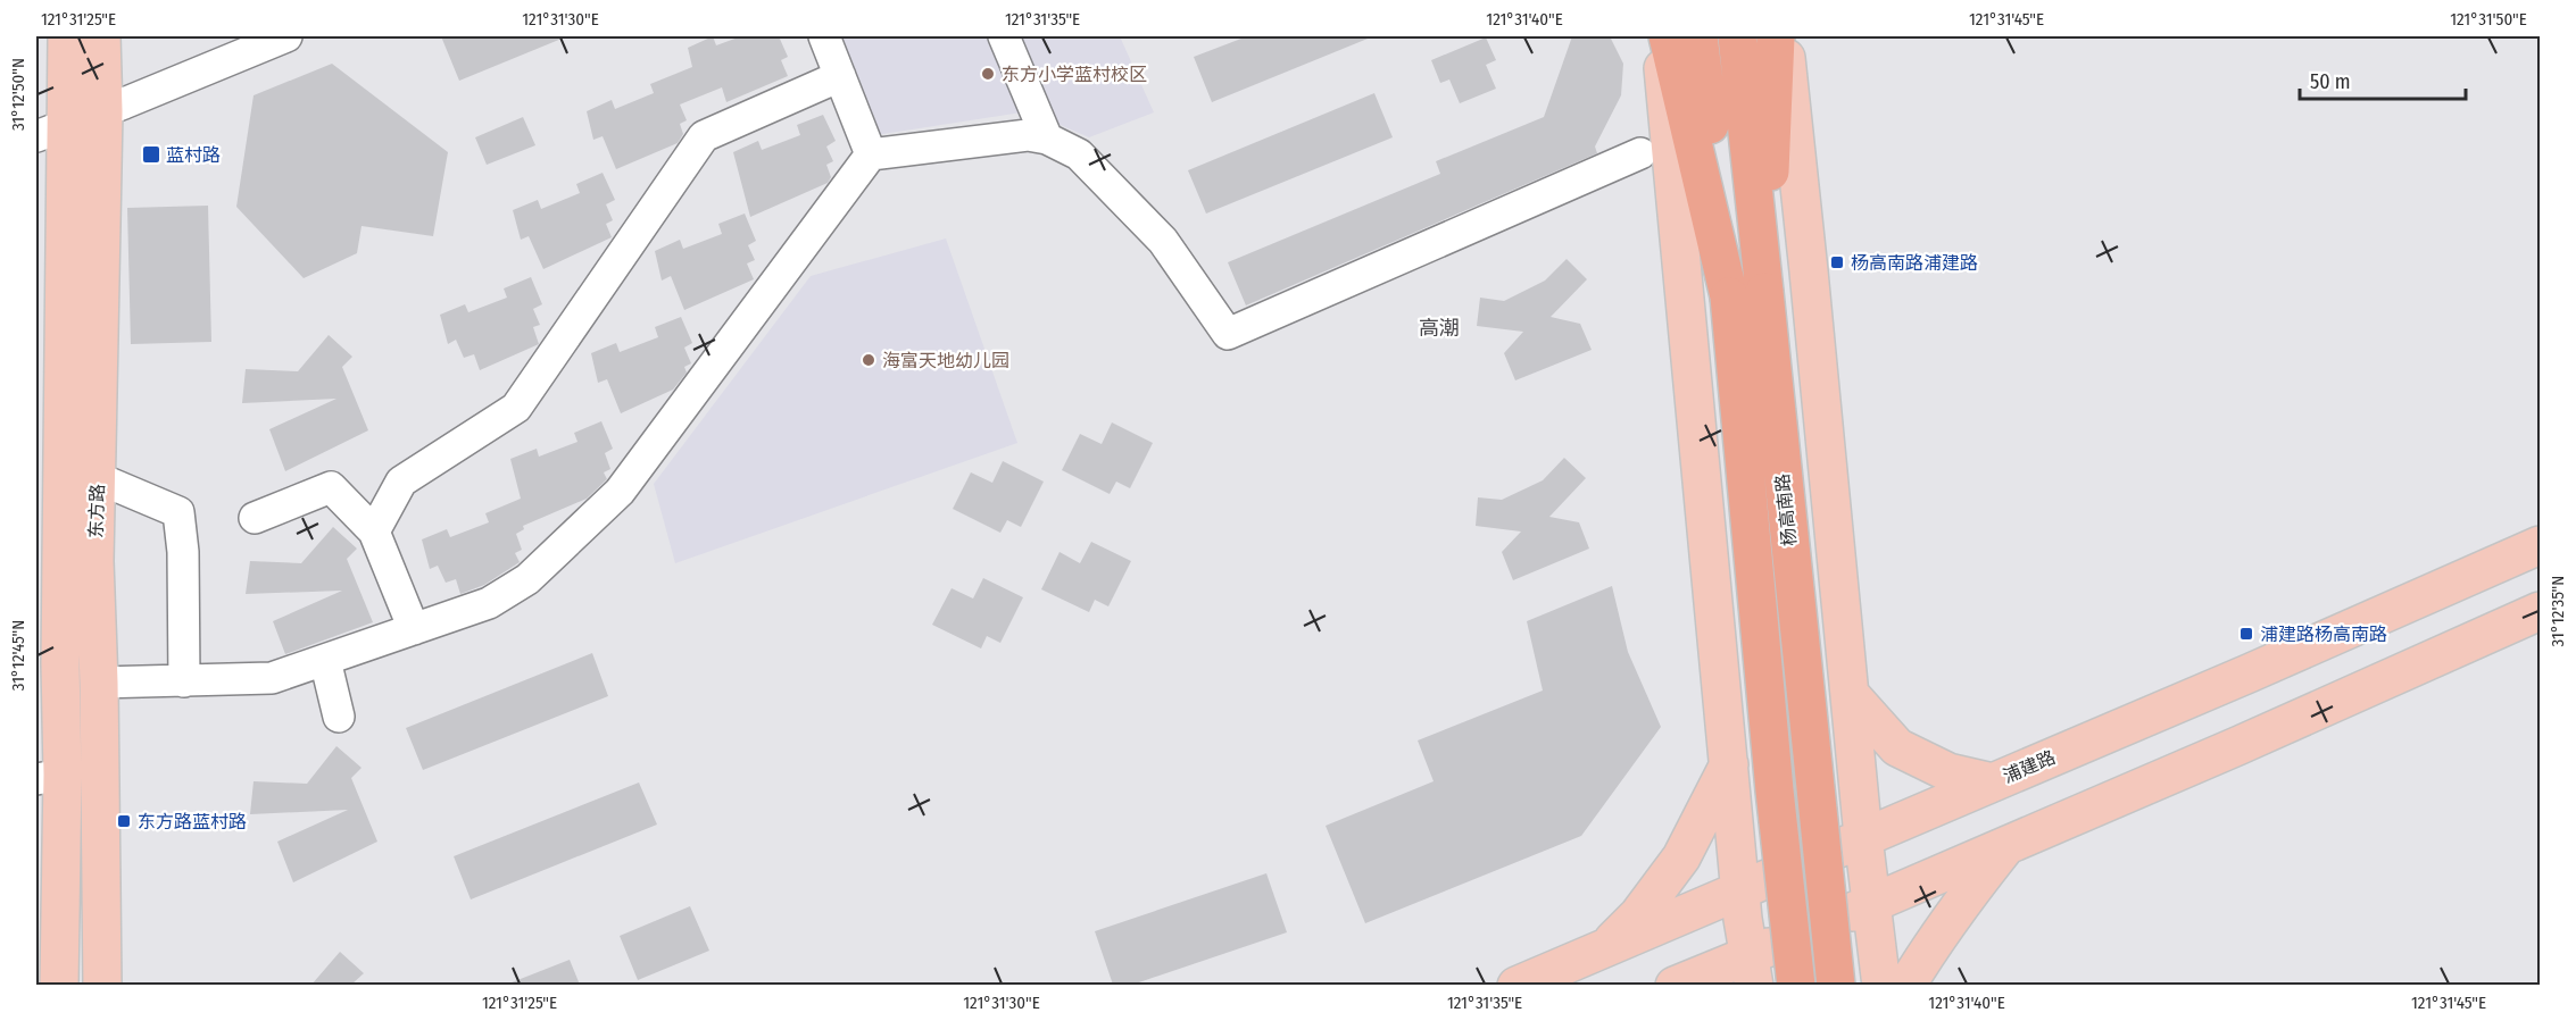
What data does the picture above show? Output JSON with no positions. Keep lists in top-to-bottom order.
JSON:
{
  "streets": {
    "highway": ["杨高南路"],
    "main road": ["东方路", "浦建路"]
  },
  "districts": ["高潮"],
  "places": {
    "other": ["东方小学蓝村校区", "海富天地幼儿园"],
    "transit": [
      "蓝村路",
      "杨高南路浦建路",
      "浦建路杨高南路",
      "东方路蓝村路"
    ]
  },
  "scale_bar": "50 m",
  "coordinates": [
    "121°31'25\"E",
    "121°31'30\"E",
    "121°31'35\"E",
    "121°31'40\"E",
    "121°31'45\"E",
    "121°31'50\"E",
    "31°12'50\"N",
    "31°12'35\"N",
    "31°12'45\"N"
  ]
}
